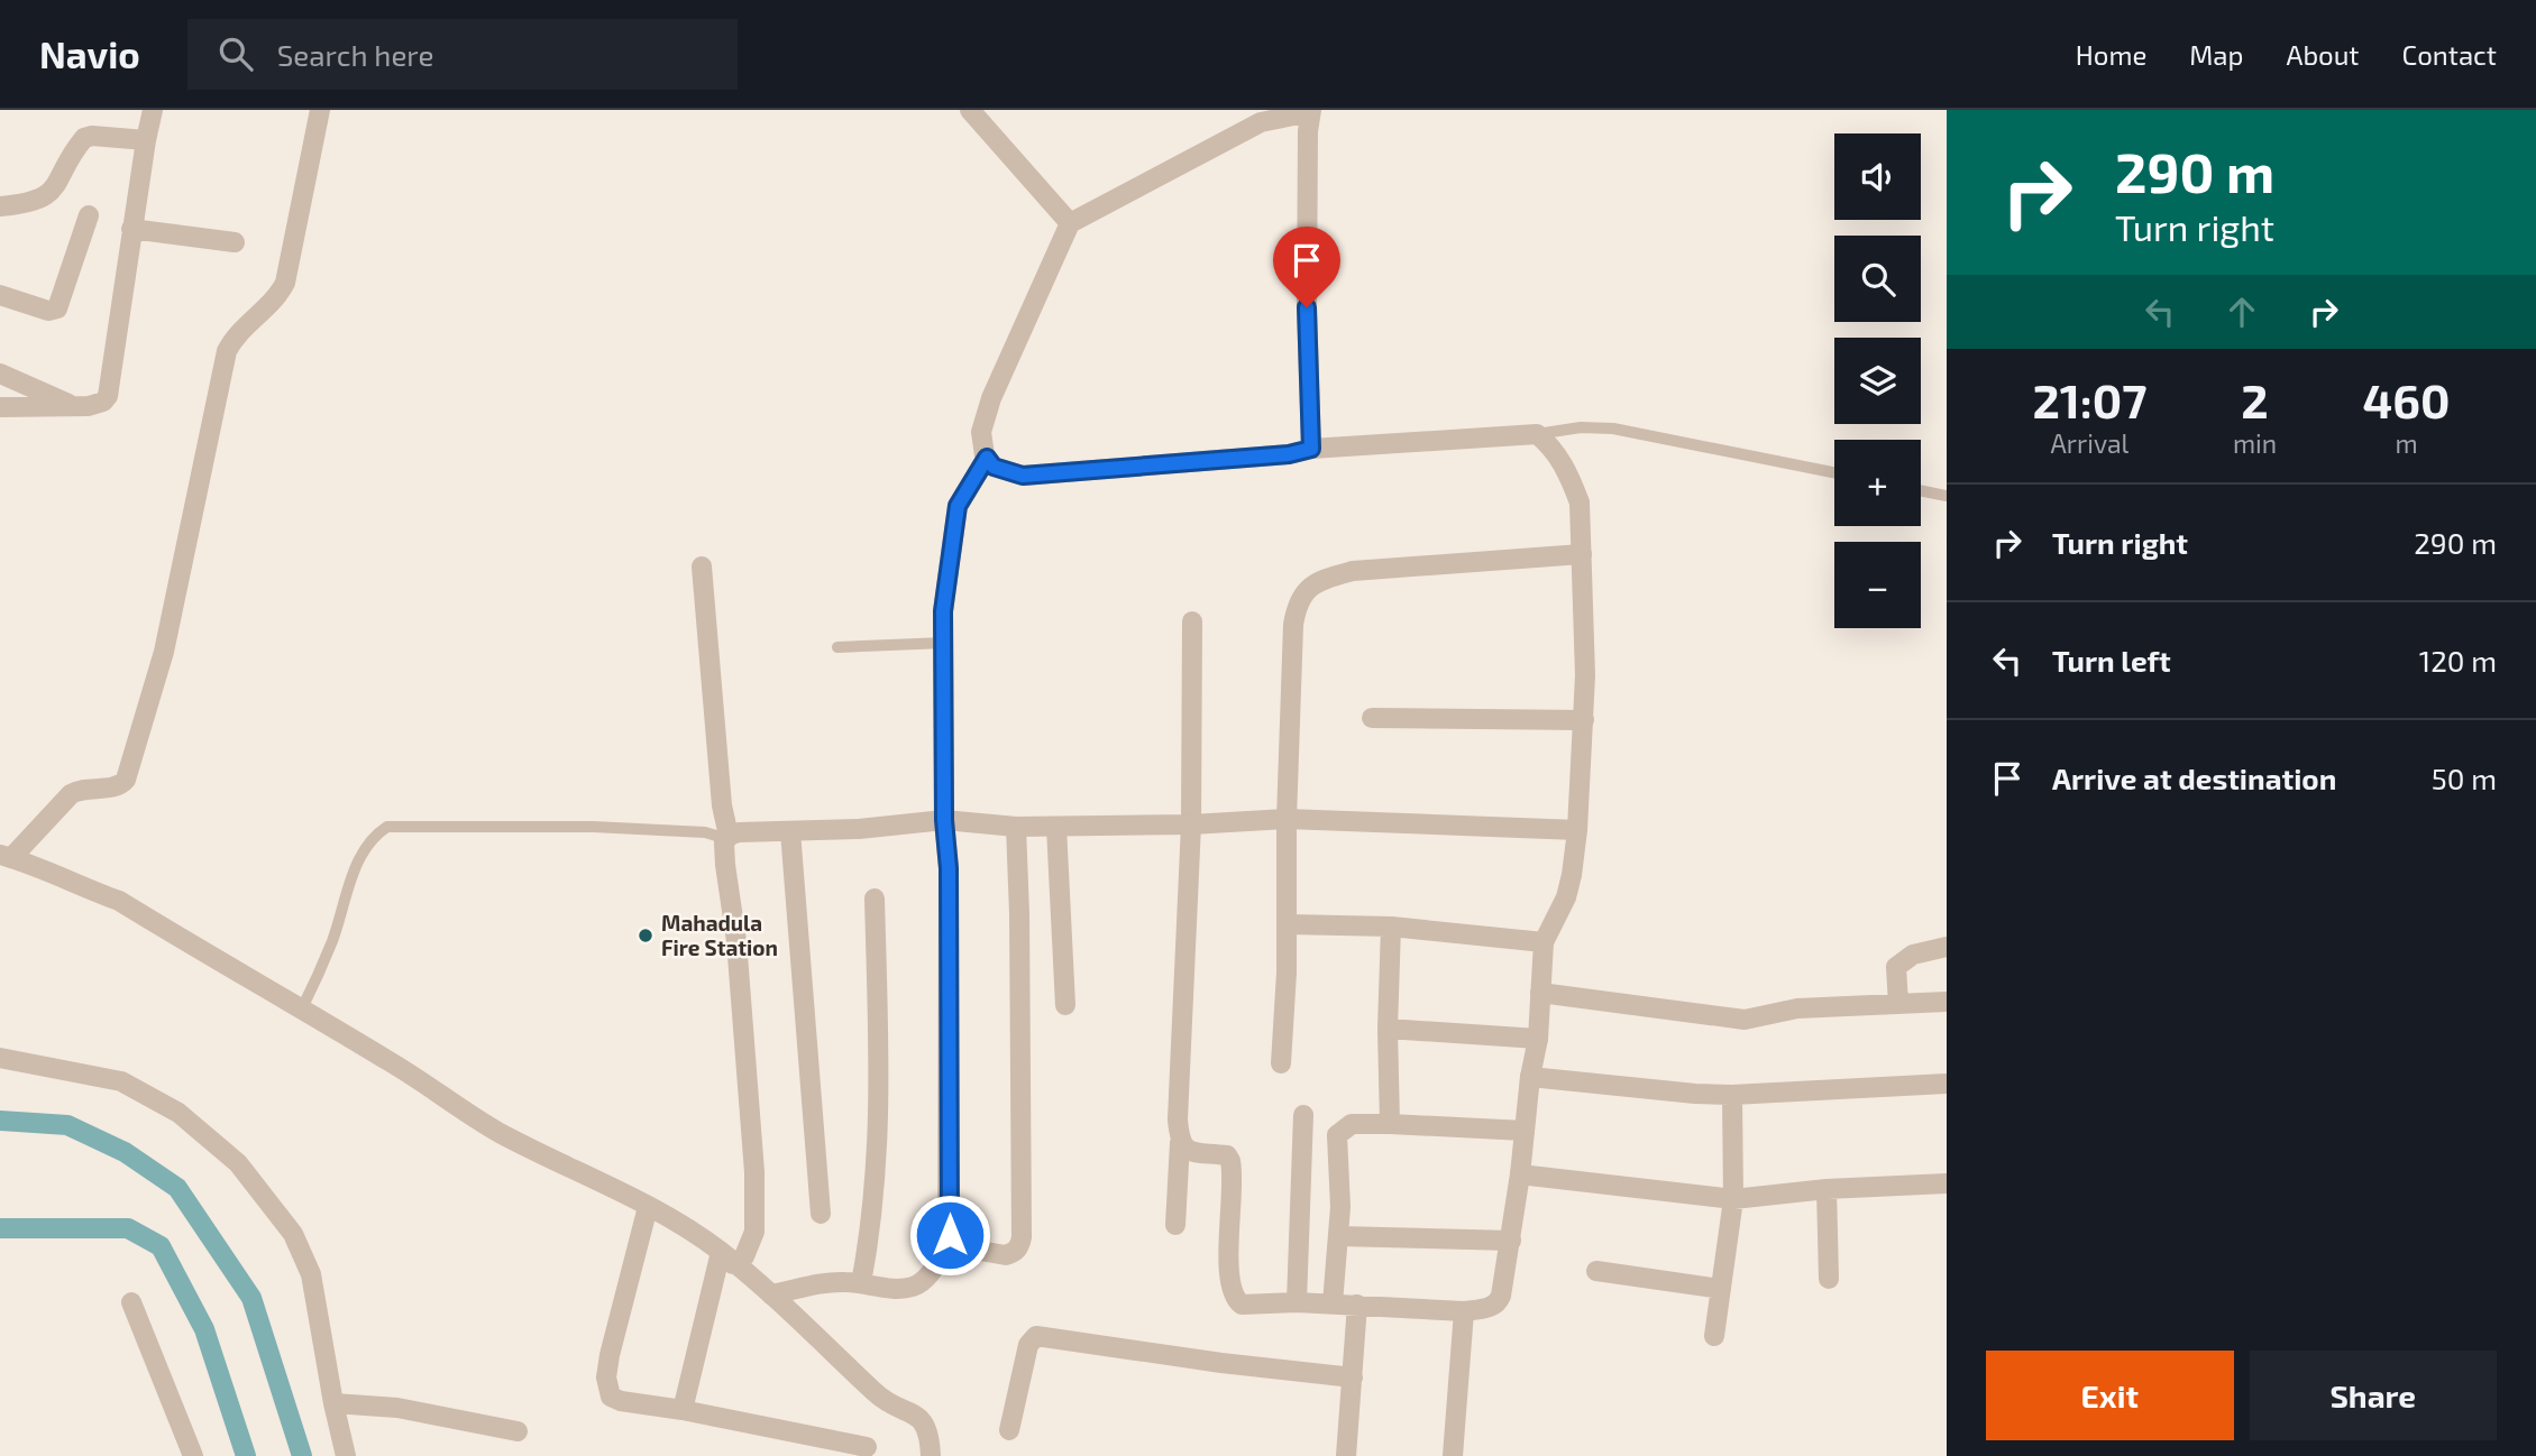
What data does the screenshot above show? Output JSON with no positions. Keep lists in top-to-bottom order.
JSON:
{
  "places": ["Mahadula Fire Station"],
  "page": {
    "header": "Navio",
    "search": "Search here",
    "nav": [
      "Home",
      "Map",
      "About",
      "Contact"
    ],
    "turn": ["290 m", "Turn right"],
    "map_buttons": ["+", "−"],
    "eta": [
      "21:07",
      "Arrival",
      "2",
      "min",
      "460",
      "m"
    ],
    "list": [
      {
        "name": "Turn right",
        "value": "290 m"
      },
      {
        "name": "Turn left",
        "value": "120 m"
      },
      {
        "name": "Arrive at destination",
        "value": "50 m"
      }
    ],
    "buttons": ["Exit", "Share"]
  }
}
